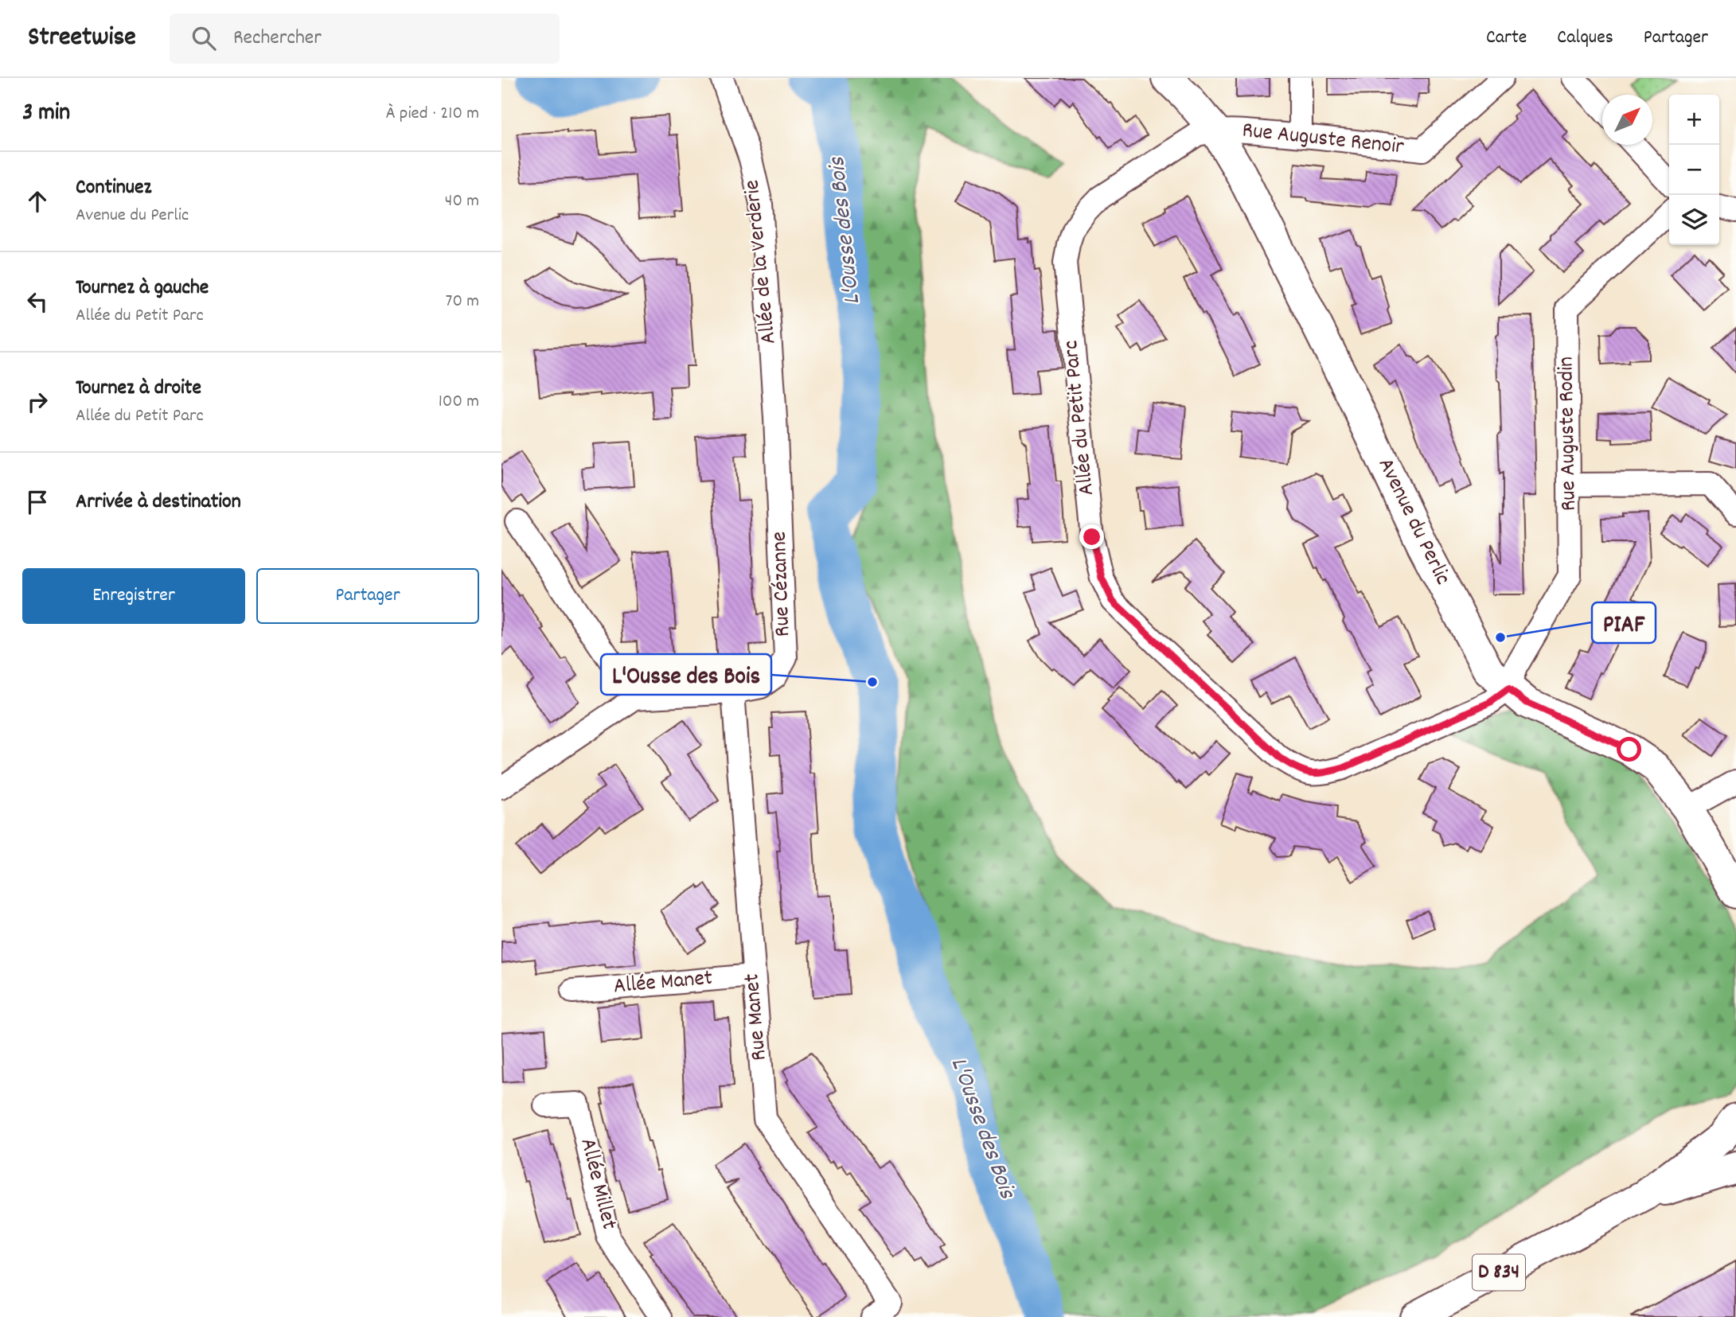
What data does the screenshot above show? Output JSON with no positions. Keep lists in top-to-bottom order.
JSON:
{
  "streets": {
    "street": [
      "Rue Auguste Renoir",
      "Allée de la Verderie",
      "Allée du Petit Parc",
      "Rue Auguste Rodin",
      "Avenue du Perlic",
      "Rue Cézanne",
      "Allée Manet",
      "Rue Manet",
      "Allée Millet",
      "D 834"
    ]
  },
  "crossings": [
    ["Rue Auguste Renoir", "Allée du Petit Parc"],
    ["Rue Auguste Renoir", "Avenue du Perlic"],
    ["Allée de la Verderie", "Rue Cézanne"],
    ["Allée du Petit Parc", "Rue Auguste Rodin"],
    ["Allée du Petit Parc", "Avenue du Perlic"],
    ["Rue Auguste Rodin", "Avenue du Perlic"],
    ["Rue Cézanne", "Rue Manet"],
    ["Allée Manet", "Rue Manet"]
  ],
  "water": ["L'Ousse des Bois"],
  "places": ["PIAF", "L'Ousse des Bois"],
  "north": "top right",
  "page": {
    "header": "Streetwise",
    "search": "Rechercher",
    "nav": ["Carte", "Calques", "Partager"],
    "heading": ["3 min", "À pied · 210 m"],
    "map_buttons": ["+", "−"],
    "list": [
      ["Continuez", "Avenue du Perlic", "40 m"],
      ["Tournez à gauche", "Allée du Petit Parc", "70 m"],
      ["Tournez à droite", "Allée du Petit Parc", "100 m"],
      "Arrivée à destination"
    ],
    "buttons": ["Enregistrer", "Partager"]
  }
}
